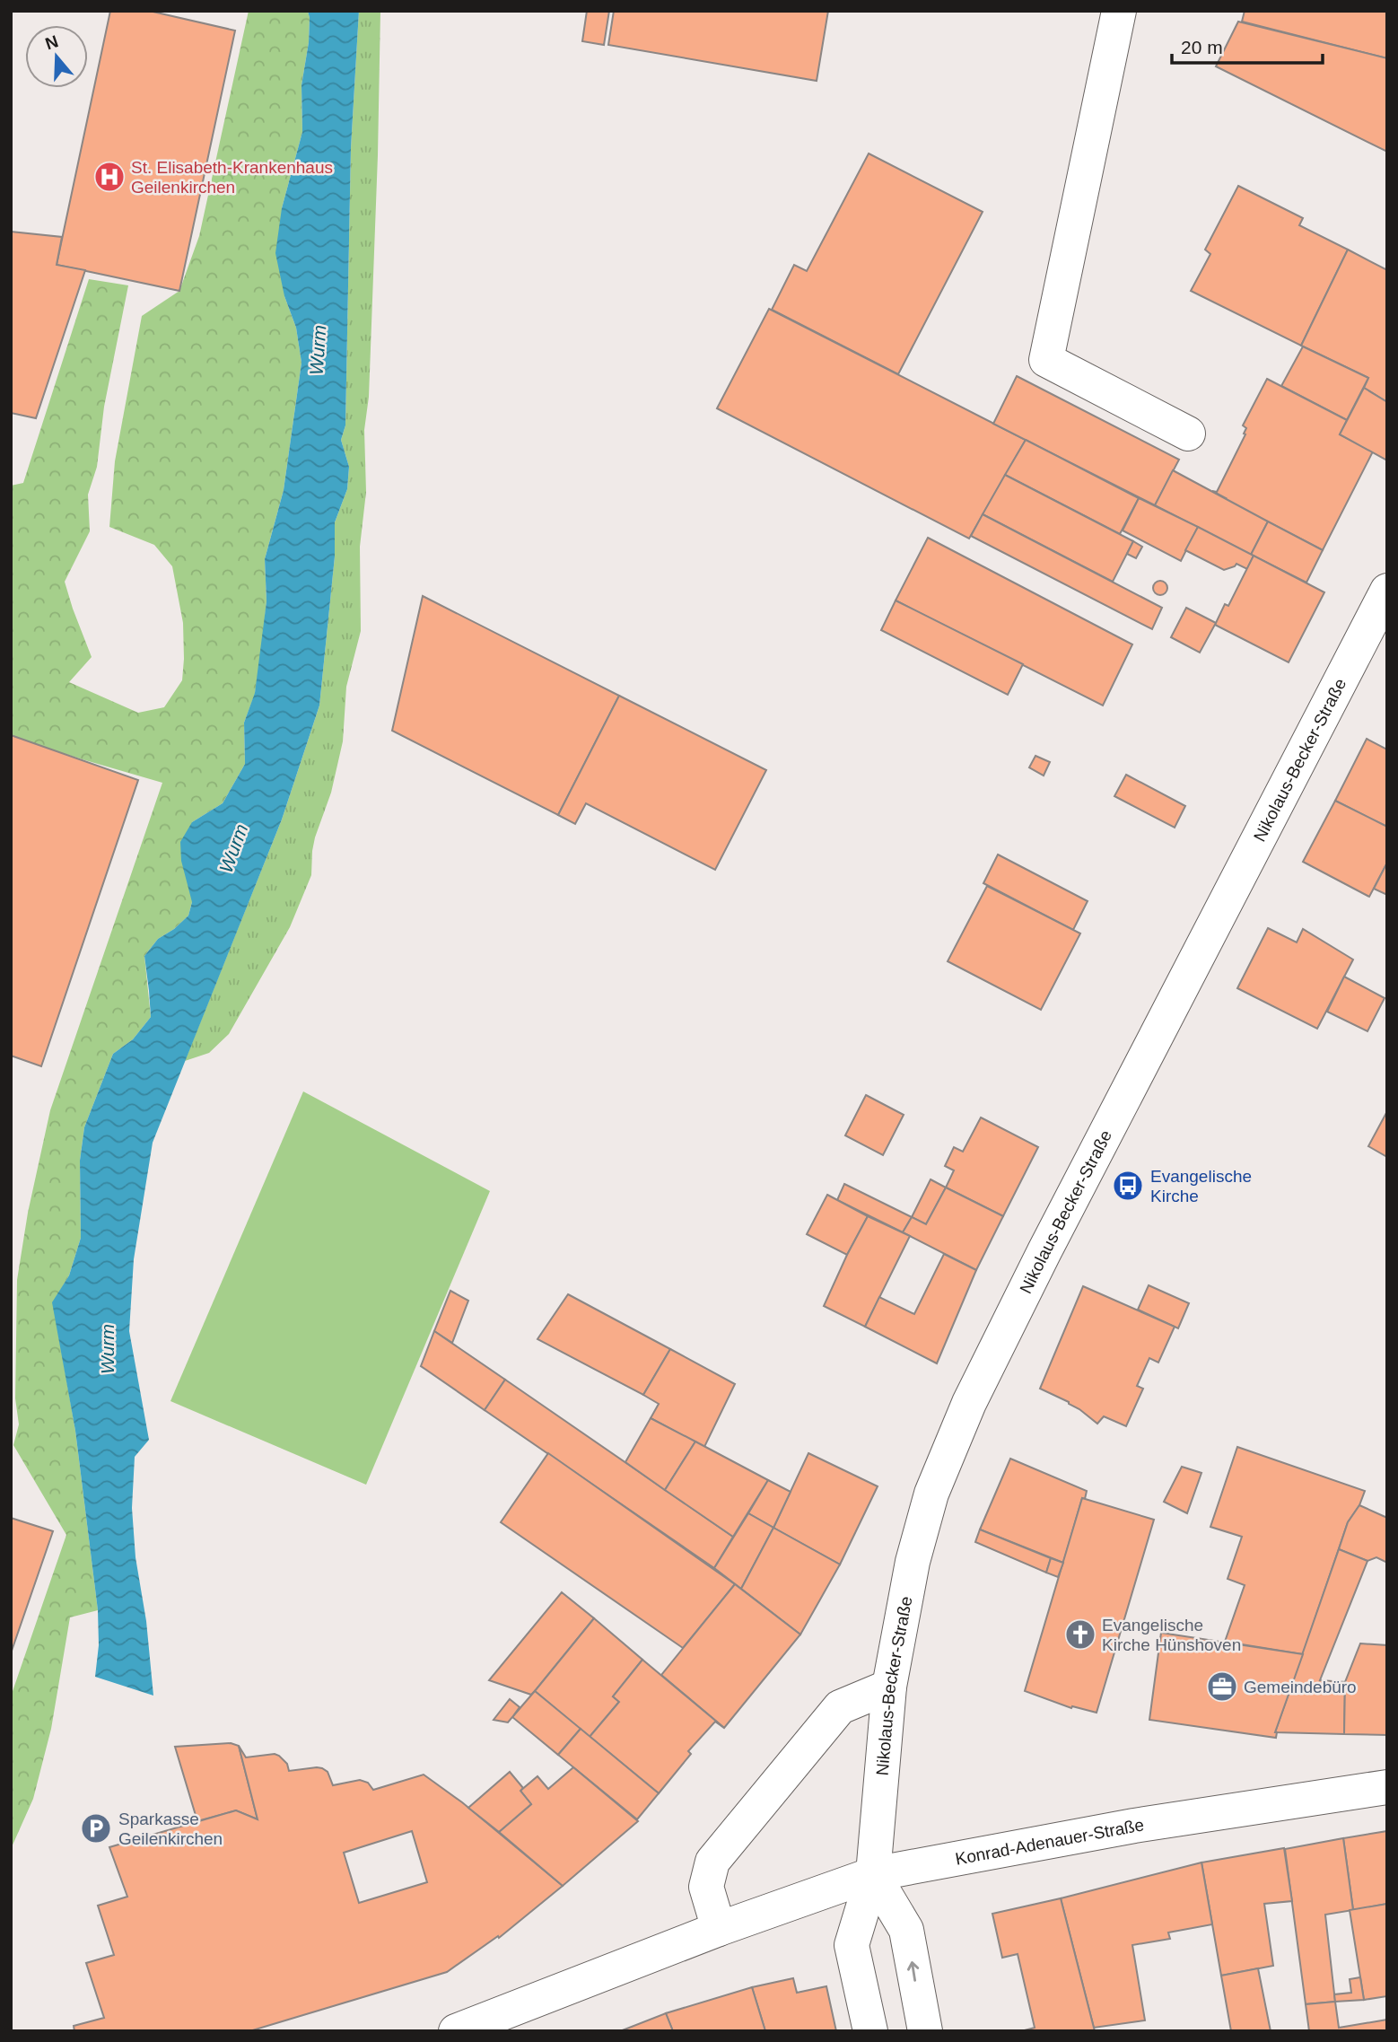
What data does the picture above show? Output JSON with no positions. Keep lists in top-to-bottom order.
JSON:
{
  "streets": {
    "main road": ["Nikolaus-Becker-Straße", "Konrad-Adenauer-Straße"]
  },
  "crossings": [
    ["Nikolaus-Becker-Straße", "Konrad-Adenauer-Straße"]
  ],
  "water": ["Wurm"],
  "places": {
    "hospital": ["St. Elisabeth-Krankenhaus Geilenkirchen"],
    "bus stop": ["Evangelische Kirche"],
    "church": ["Evangelische Kirche Hünshoven"],
    "office": ["Gemeindebüro"],
    "parking": ["Sparkasse Geilenkirchen"]
  },
  "scale_bar": "20 m",
  "north": "top"
}
